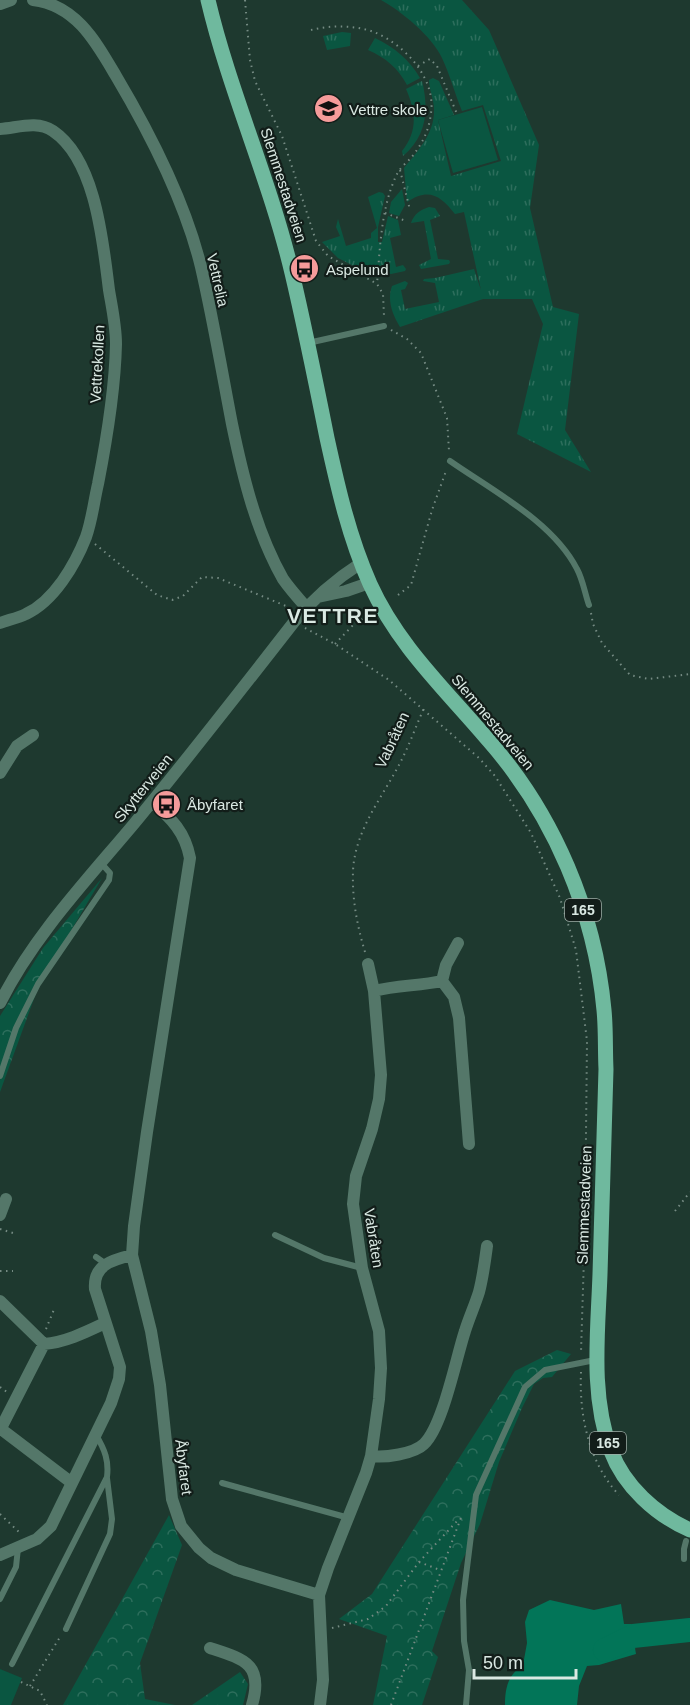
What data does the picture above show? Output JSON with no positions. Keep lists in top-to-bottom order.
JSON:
{
  "streets": {
    "main road": ["Slemmestadveien", "165"],
    "street": [
      "Vettrelia",
      "Vettrekollen",
      "Vabråten",
      "Skytterveien",
      "Åbyfaret"
    ]
  },
  "crossings": [
    ["Slemmestadveien", "Skytterveien"],
    ["Vettrelia", "Skytterveien"],
    ["Vabråten", "Åbyfaret"],
    ["Skytterveien", "Åbyfaret"]
  ],
  "districts": ["VETTRE"],
  "places": {
    "school or university": ["Vettre skole"],
    "bus stop": ["Aspelund", "Åbyfaret"]
  },
  "scale_bar": "50 m"
}
